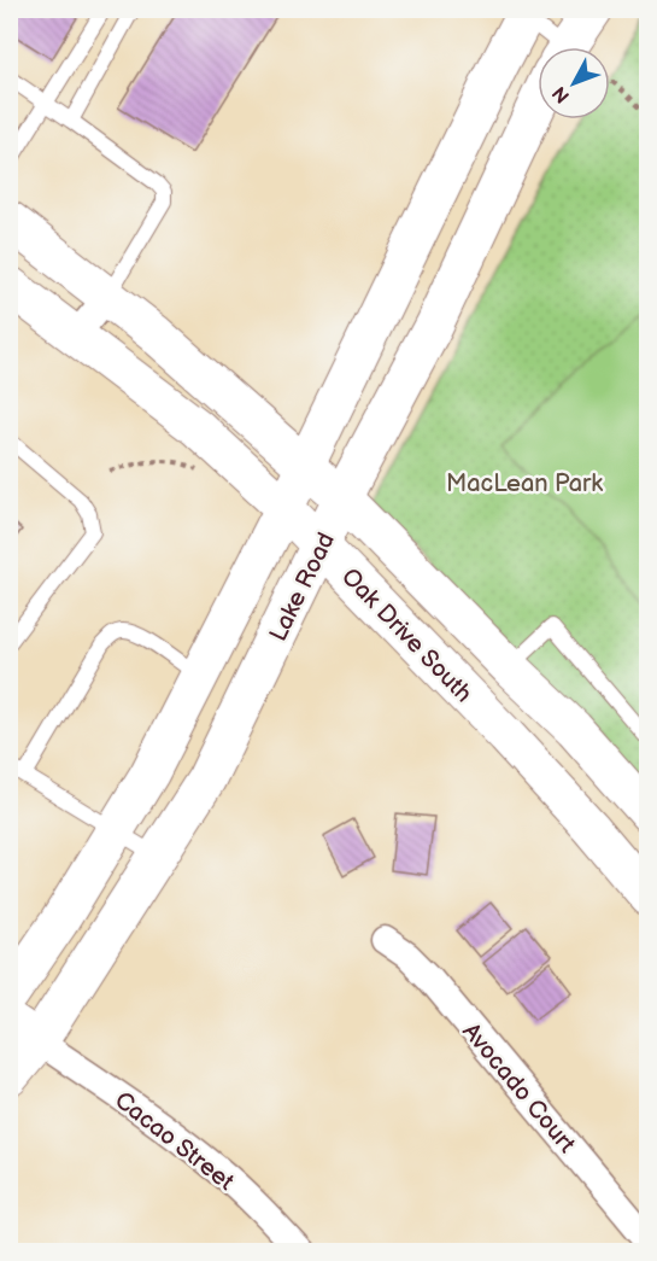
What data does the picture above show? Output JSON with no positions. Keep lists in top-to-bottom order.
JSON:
{
  "streets": {
    "street": [
      "Lake Road",
      "Oak Drive South",
      "Avocado Court",
      "Cacao Street"
    ]
  },
  "crossings": [
    ["Lake Road", "Oak Drive South"],
    ["Lake Road", "Cacao Street"]
  ],
  "parks": ["MacLean Park"],
  "north": "bottom left"
}
